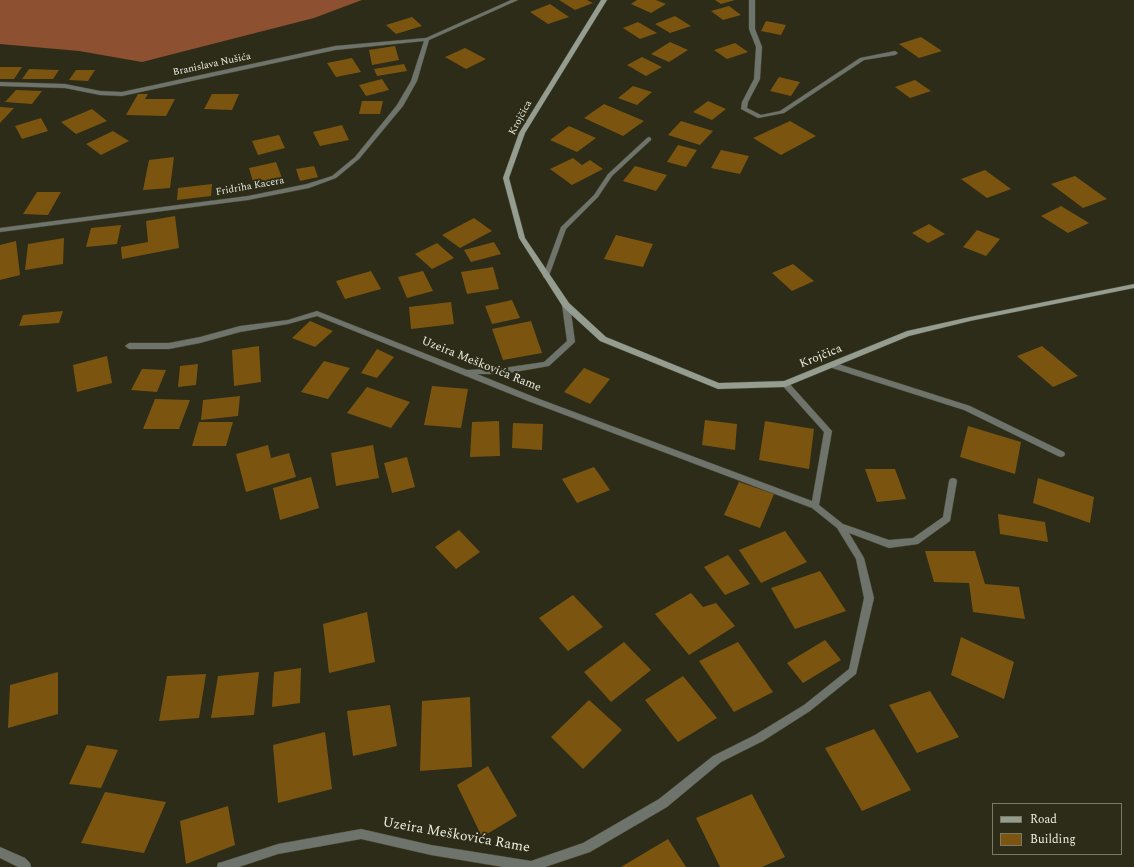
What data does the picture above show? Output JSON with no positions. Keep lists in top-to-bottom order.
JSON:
{
  "streets": {
    "main road": ["Krojčica"],
    "street": ["Branislava Nušića", "Fridriha Kacera", "Uzeira Meškovića Rame"]
  },
  "crossings": [
    ["Branislava Nušića", "Fridriha Kacera"]
  ],
  "legend": ["Road", "Building"]
}
